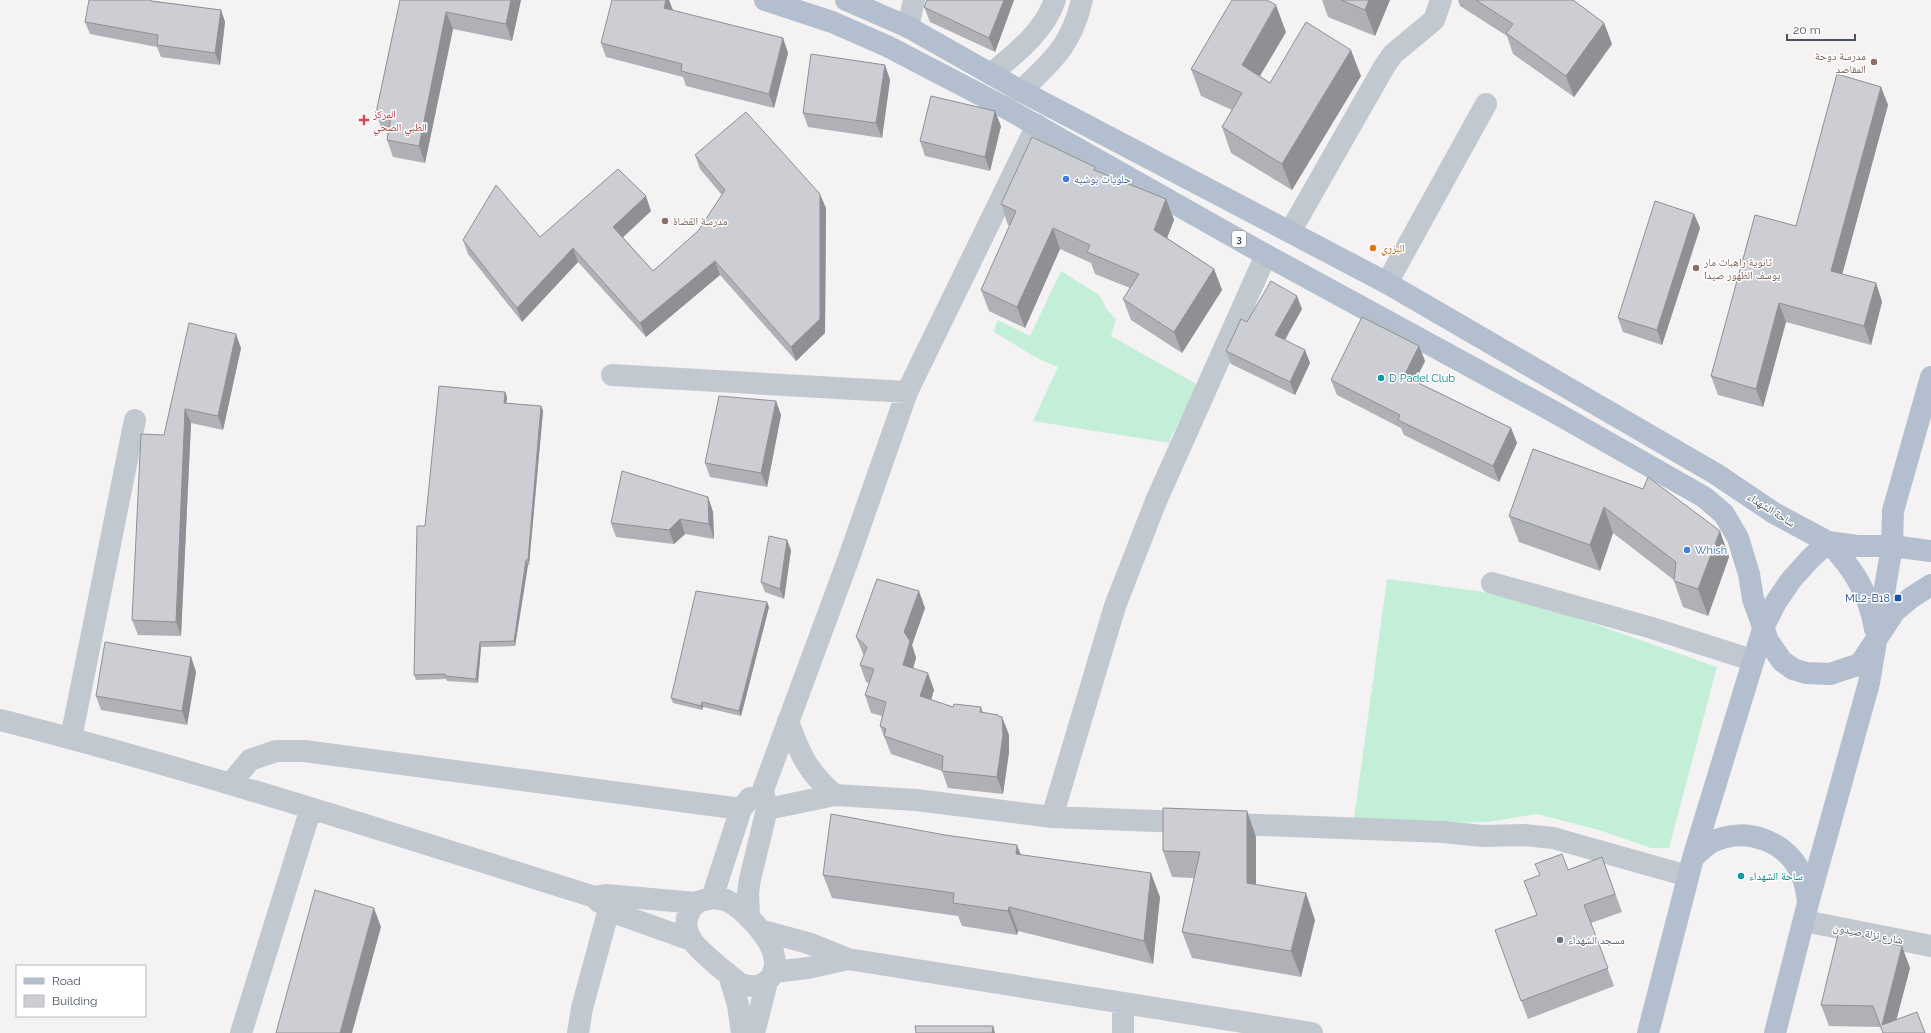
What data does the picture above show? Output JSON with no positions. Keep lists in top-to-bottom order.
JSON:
{
  "streets": {
    "main road": ["3", "ساحة الشهداء"],
    "street": ["شارع نزلة صيدون"]
  },
  "crossings": [
    ["3", "ساحة الشهداء"]
  ],
  "places": {
    "other": [
      "مدرسة دوحة المقاصد",
      "حلويات بوشيه",
      "مدرسة القضاة",
      "البزري",
      "ثانوية راهبات مار يوسف الظهور صيدا",
      "D Padel Club",
      "Whish",
      "ساحة الشهداء",
      "مسجد الشهداء"
    ],
    "health": ["المركز الطبي الصحي"],
    "transit": ["ML2-B18"]
  },
  "legend": ["Road", "Building"],
  "scale_bar": "20 m"
}
